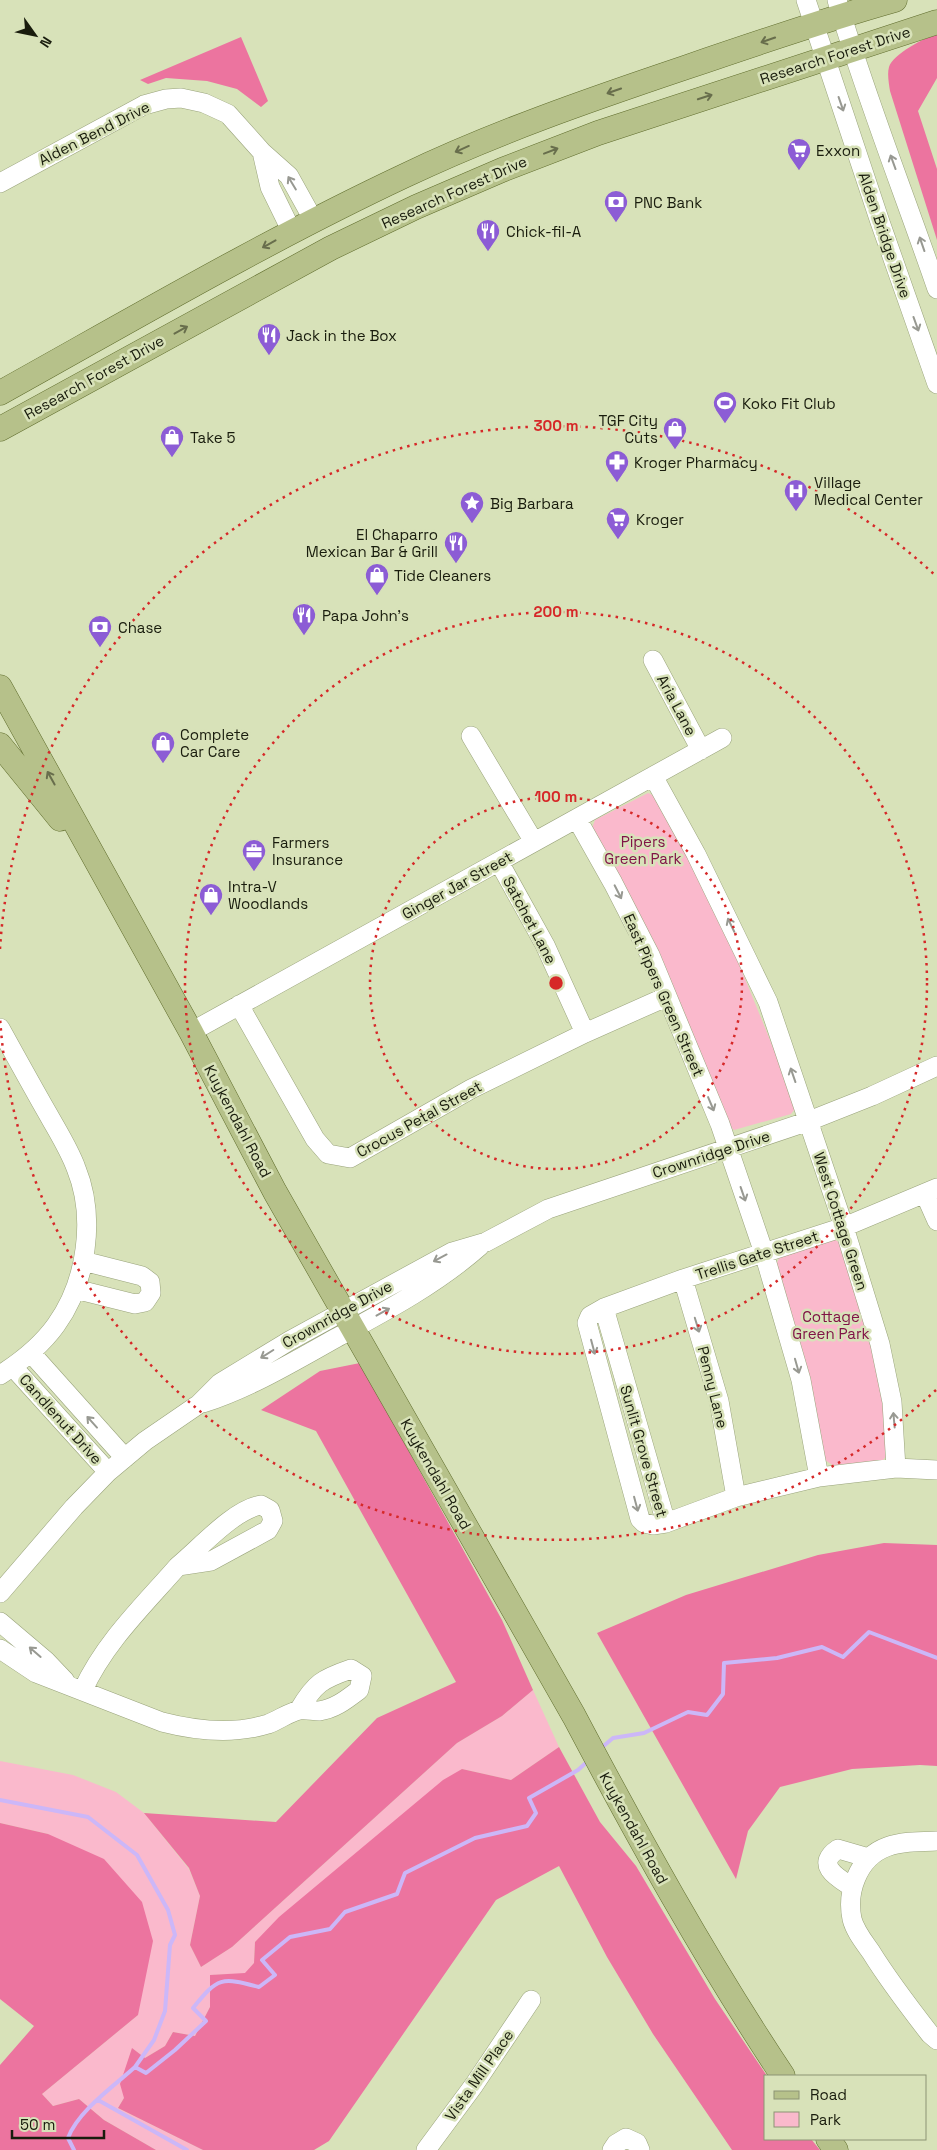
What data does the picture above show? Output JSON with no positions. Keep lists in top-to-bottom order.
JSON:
{
  "streets": {
    "main road": ["Research Forest Drive", "Kuykendahl Road"],
    "street": [
      "Alden Bend Drive",
      "Alden Bridge Drive",
      "Aria Lane",
      "Ginger Jar Street",
      "Satchet Lane",
      "East Pipers Green Street",
      "Crocus Petal Street",
      "Crownridge Drive",
      "West Cottage Green",
      "Trellis Gate Street",
      "Penny Lane",
      "Candlenut Drive",
      "Sunlit Grove Street",
      "Vista Mill Place"
    ]
  },
  "crossings": [
    ["Research Forest Drive", "Alden Bend Drive"],
    ["Research Forest Drive", "Alden Bridge Drive"],
    ["Aria Lane", "Ginger Jar Street"],
    ["Ginger Jar Street", "Satchet Lane"],
    ["Ginger Jar Street", "East Pipers Green Street"],
    ["Ginger Jar Street", "Crocus Petal Street"],
    ["Ginger Jar Street", "Kuykendahl Road"],
    ["Ginger Jar Street", "West Cottage Green"],
    ["Satchet Lane", "Crocus Petal Street"],
    ["East Pipers Green Street", "Crocus Petal Street"],
    ["East Pipers Green Street", "Crownridge Drive"],
    ["East Pipers Green Street", "Trellis Gate Street"],
    ["Kuykendahl Road", "Crownridge Drive"],
    ["Crownridge Drive", "West Cottage Green"],
    ["Crownridge Drive", "Candlenut Drive"],
    ["West Cottage Green", "Trellis Gate Street"],
    ["Trellis Gate Street", "Penny Lane"],
    ["Trellis Gate Street", "Sunlit Grove Street"],
    ["Penny Lane", "Sunlit Grove Street"]
  ],
  "one_way": ["East Pipers Green Street", "West Cottage Green", "Penny Lane"],
  "parks": ["Pipers Green Park", "Cottage Green Park"],
  "places": {
    "supermarket": ["Exxon", "Kroger"],
    "bank": ["PNC Bank", "Chase"],
    "restaurant": [
      "Chick-fil-A",
      "Jack in the Box",
      "El Chaparro Mexican Bar & Grill",
      "Papa John's"
    ],
    "sports": ["Koko Fit Club"],
    "shop": [
      "TGF City Cuts",
      "Take 5",
      "Tide Cleaners",
      "Complete Car Care",
      "Intra-V Woodlands"
    ],
    "pharmacy": ["Kroger Pharmacy"],
    "hospital": ["Village Medical Center"],
    "place": ["Big Barbara"],
    "office": ["Farmers Insurance"]
  },
  "legend": ["Road", "Park"],
  "scale_bar": "50 m",
  "north": "bottom right",
  "rings": ["300 m", "200 m", "100 m"]
}
